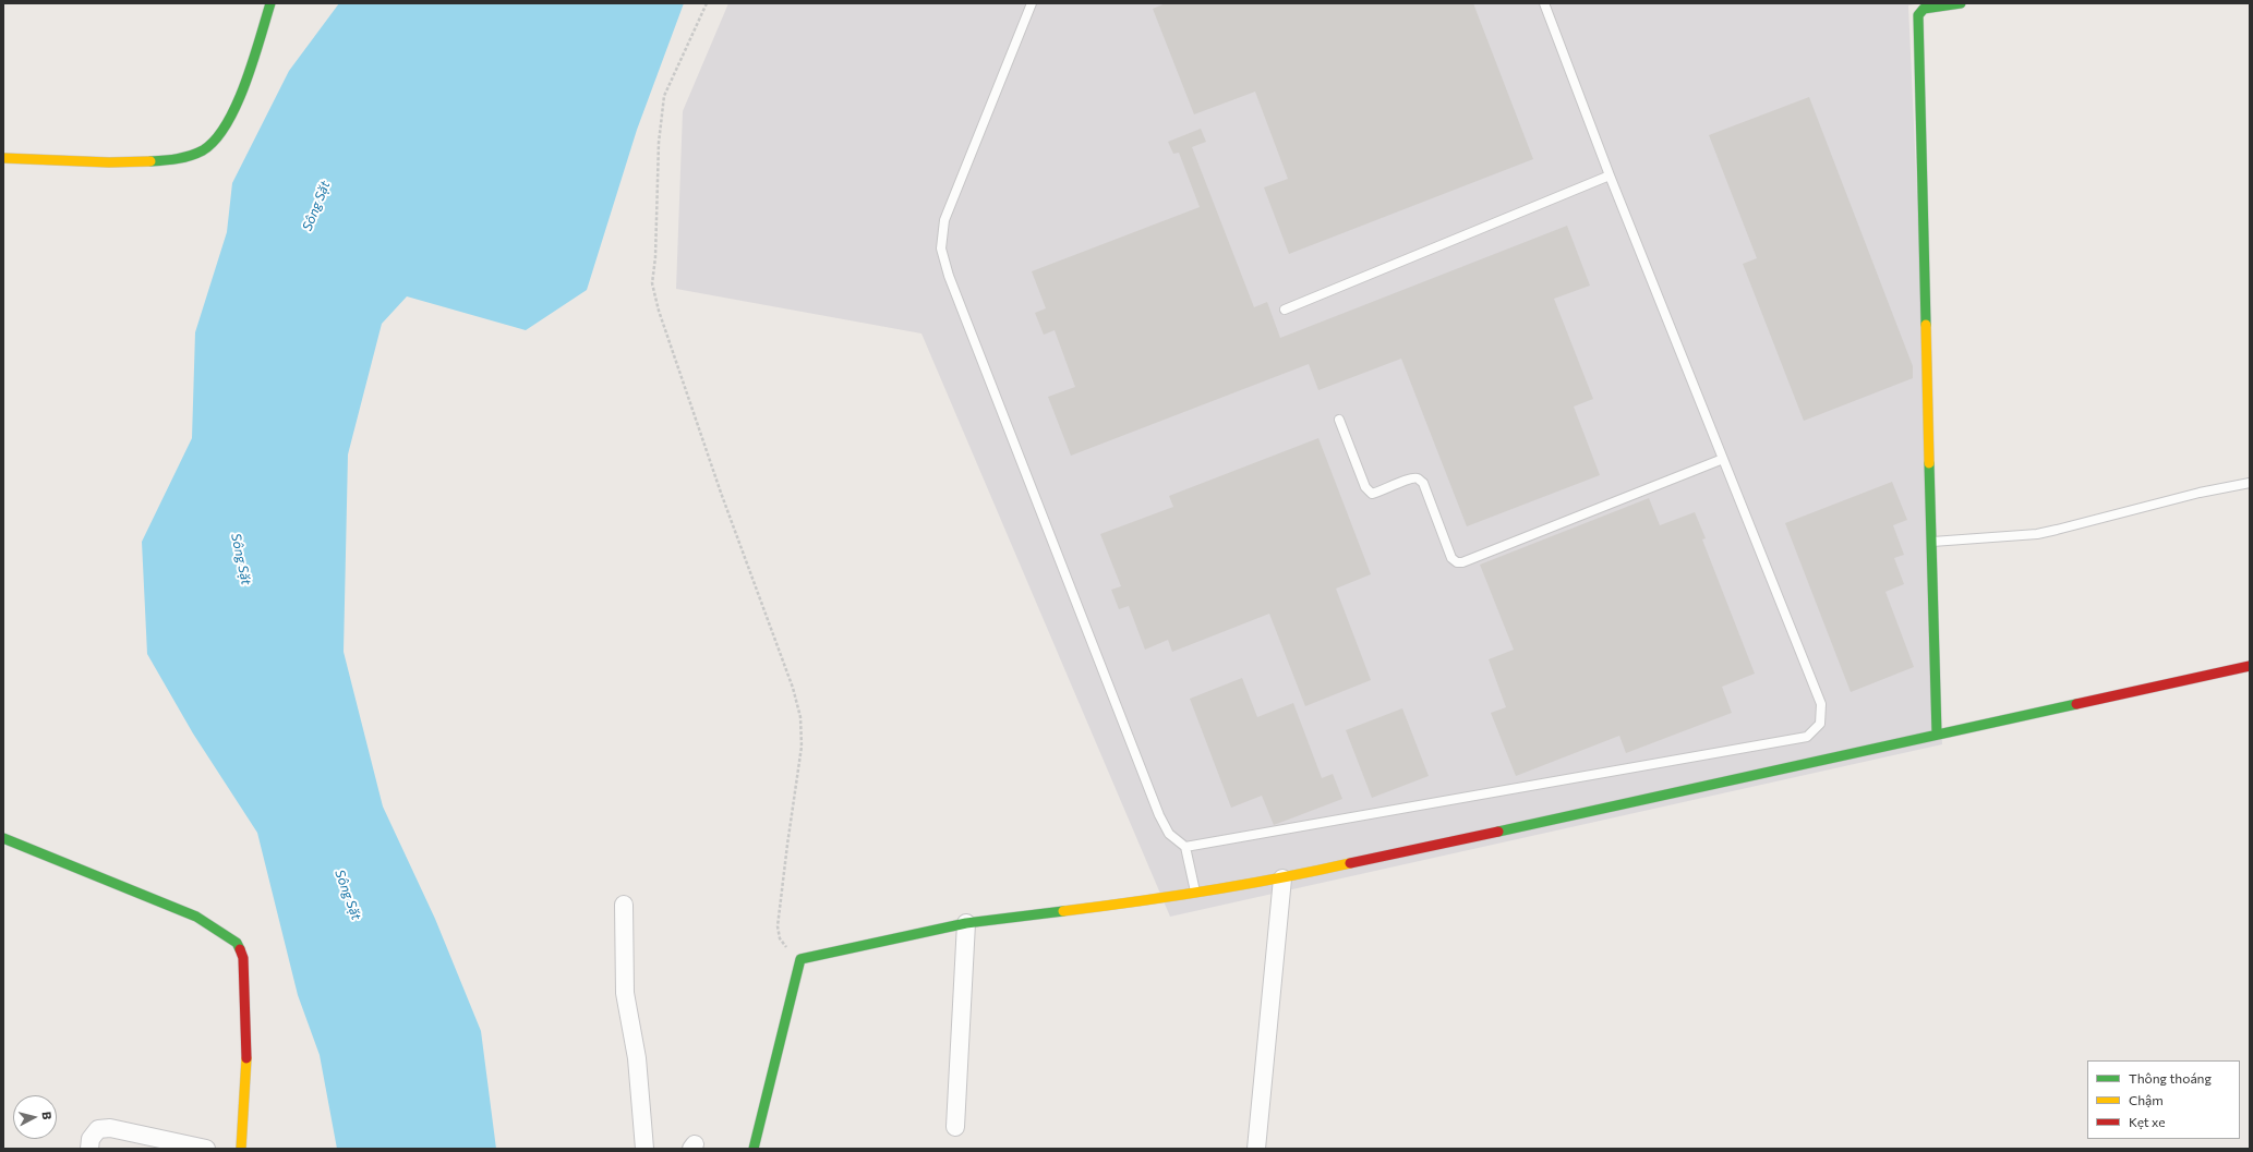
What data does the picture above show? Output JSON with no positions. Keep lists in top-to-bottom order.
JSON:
{
  "water": ["Sông Sặt"],
  "legend": ["Thông thoáng", "Chậm", "Kẹt xe"],
  "north": "right"
}
